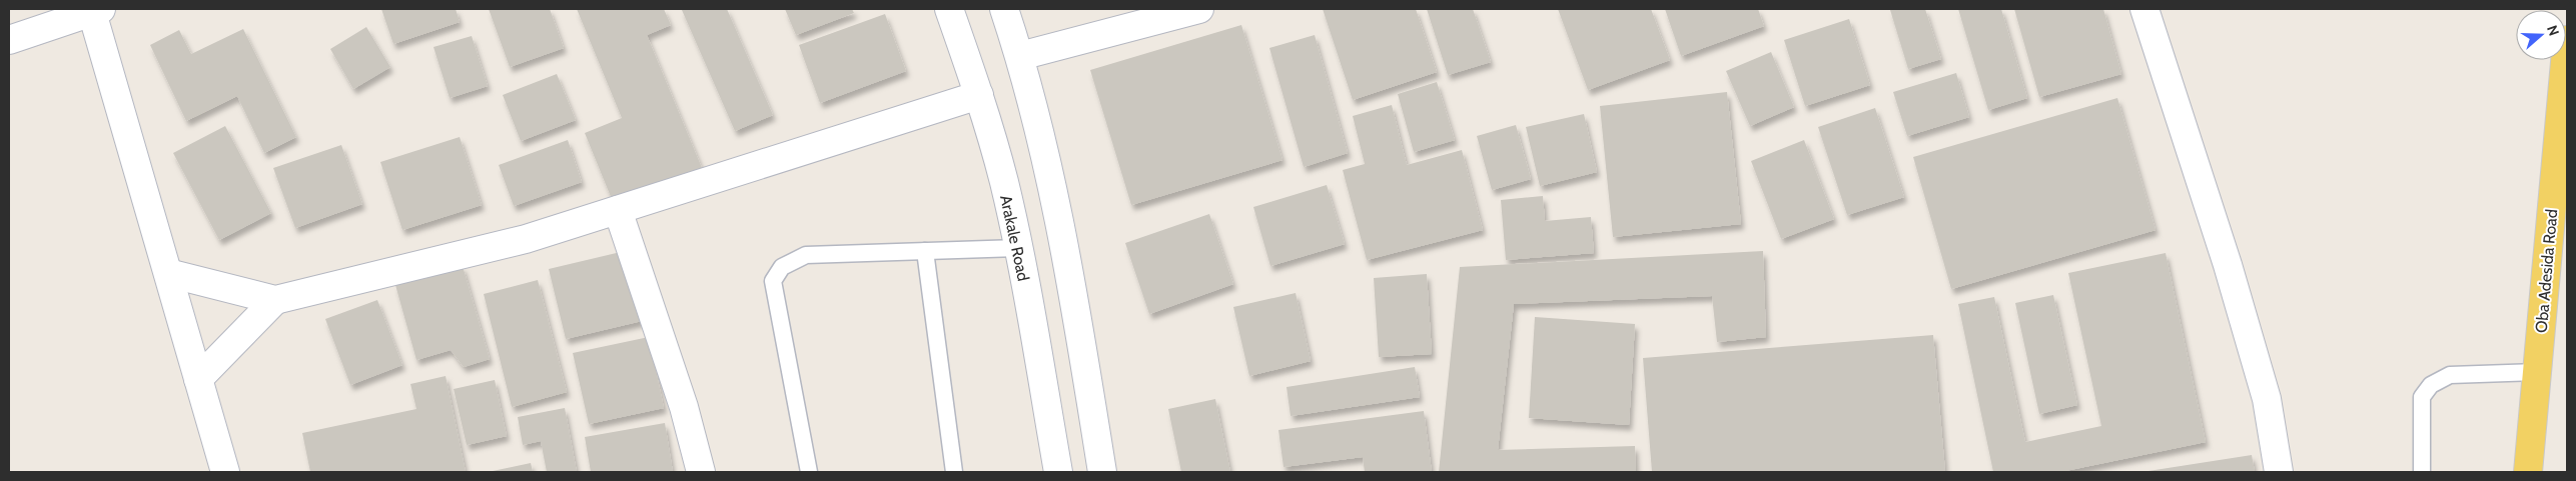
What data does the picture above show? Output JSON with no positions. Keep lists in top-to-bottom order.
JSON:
{
  "streets": {
    "main road": ["Oba Adesida Road"],
    "street": ["Arakale Road"]
  },
  "north": "right"
}
